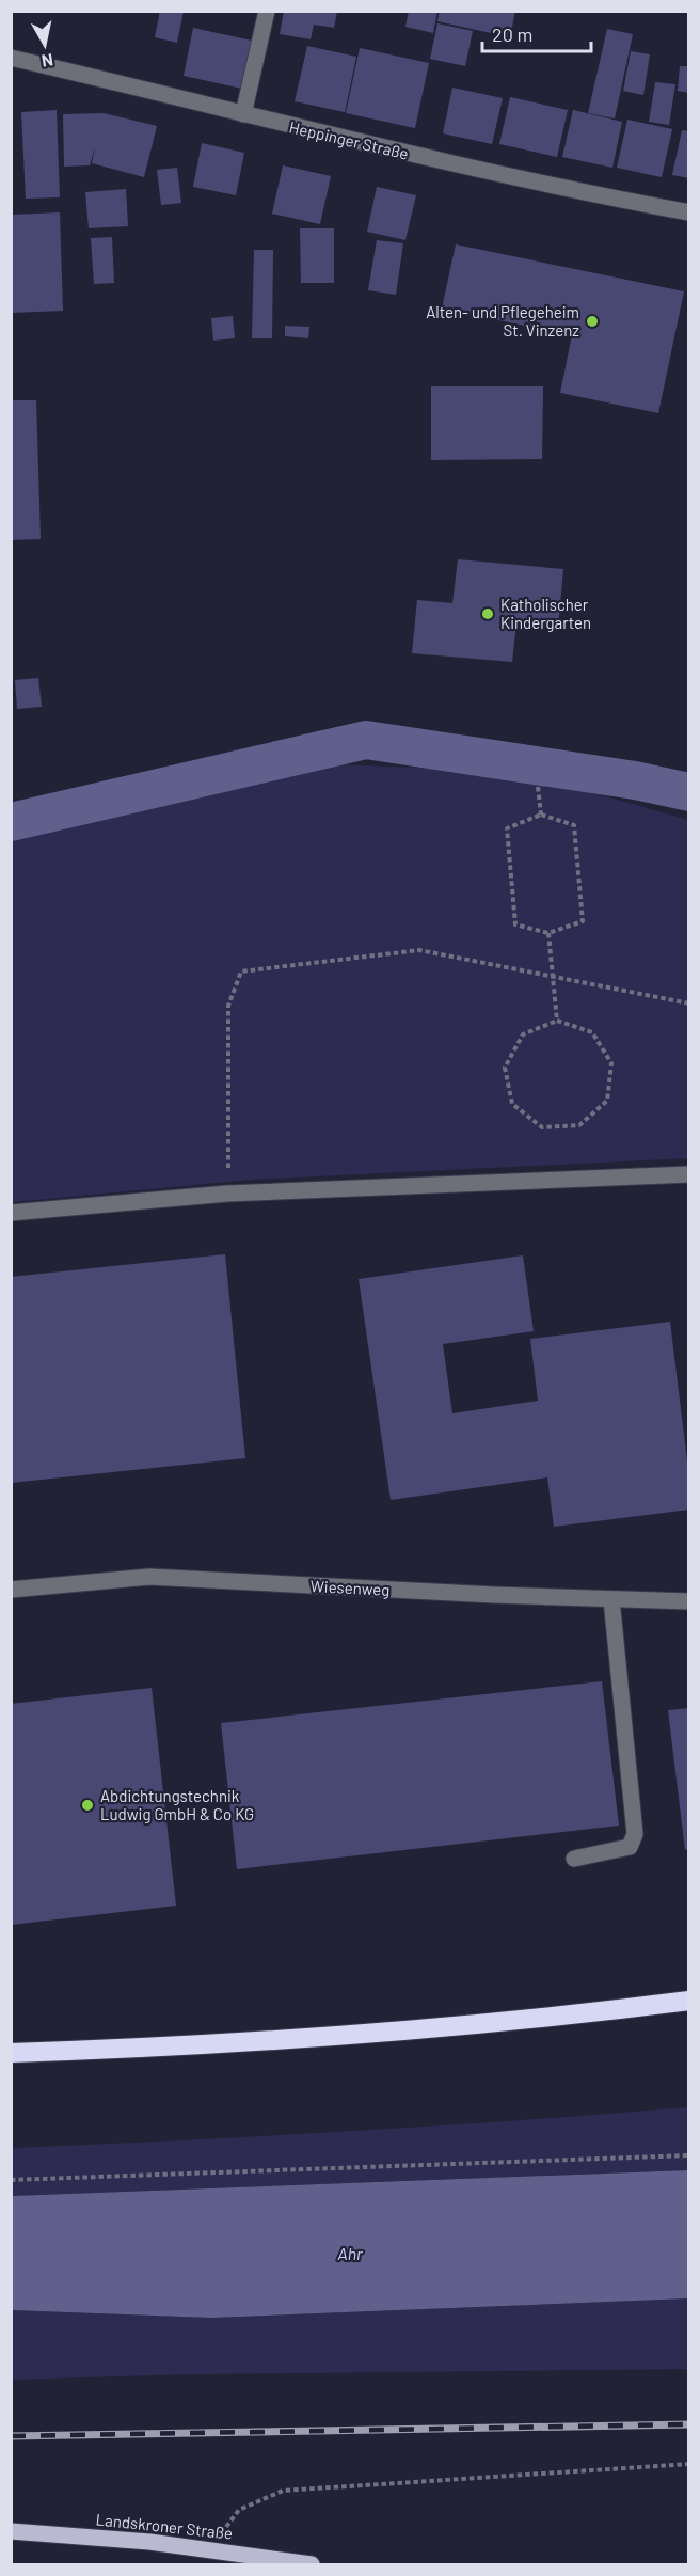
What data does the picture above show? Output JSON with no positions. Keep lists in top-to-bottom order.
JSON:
{
  "streets": {
    "main road": ["Landskroner Straße"],
    "street": ["Heppinger Straße", "Wiesenweg"]
  },
  "water": ["Ahr"],
  "places": ["Alten- und Pflegeheim St. Vinzenz", "Katholischer Kindergarten", "Abdichtungstechnik Ludwig GmbH & Co KG"],
  "scale_bar": "20 m",
  "north": "bottom"
}
